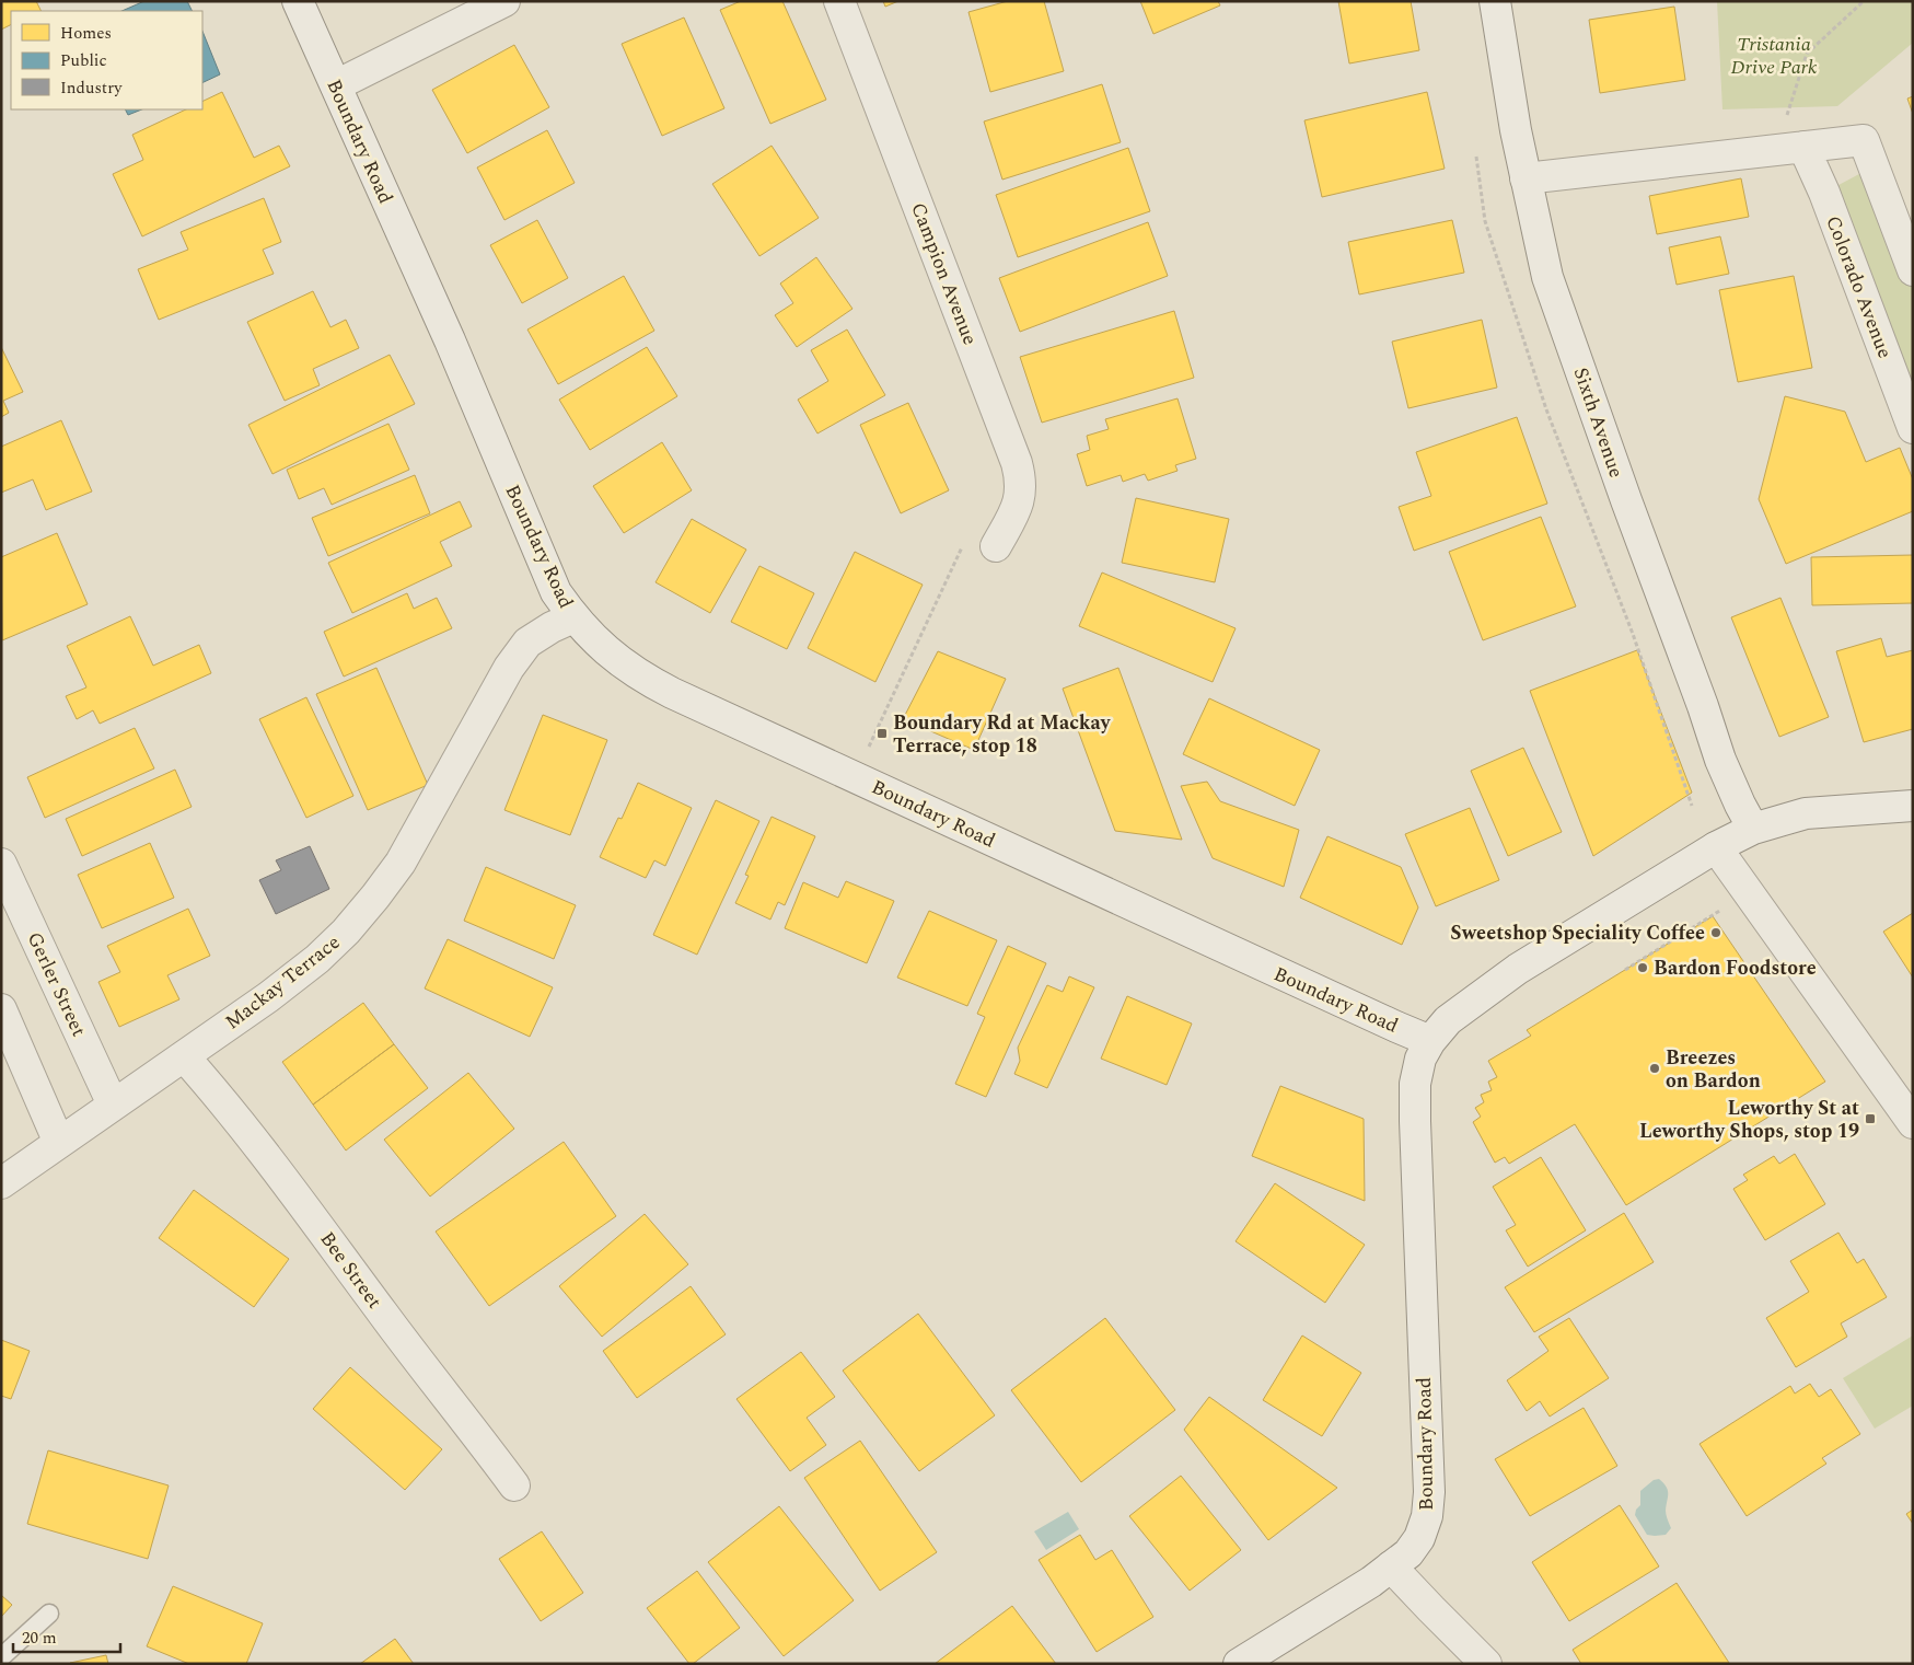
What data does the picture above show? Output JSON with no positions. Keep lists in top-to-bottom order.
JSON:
{
  "streets": {
    "street": [
      "Boundary Road",
      "Campion Avenue",
      "Colorado Avenue",
      "Sixth Avenue",
      "Mackay Terrace",
      "Gerler Street",
      "Bee Street"
    ]
  },
  "crossings": [
    ["Boundary Road", "Mackay Terrace"],
    ["Mackay Terrace", "Gerler Street"],
    ["Mackay Terrace", "Bee Street"]
  ],
  "parks": ["Tristania Drive Park"],
  "places": {
    "transit": ["Boundary Rd at Mackay Terrace, stop 18", "Leworthy St at Leworthy Shops, stop 19"],
    "other": ["Sweetshop Speciality Coffee", "Bardon Foodstore", "Breezes on Bardon"]
  },
  "legend": ["Homes", "Public", "Industry"],
  "scale_bar": "20 m"
}
